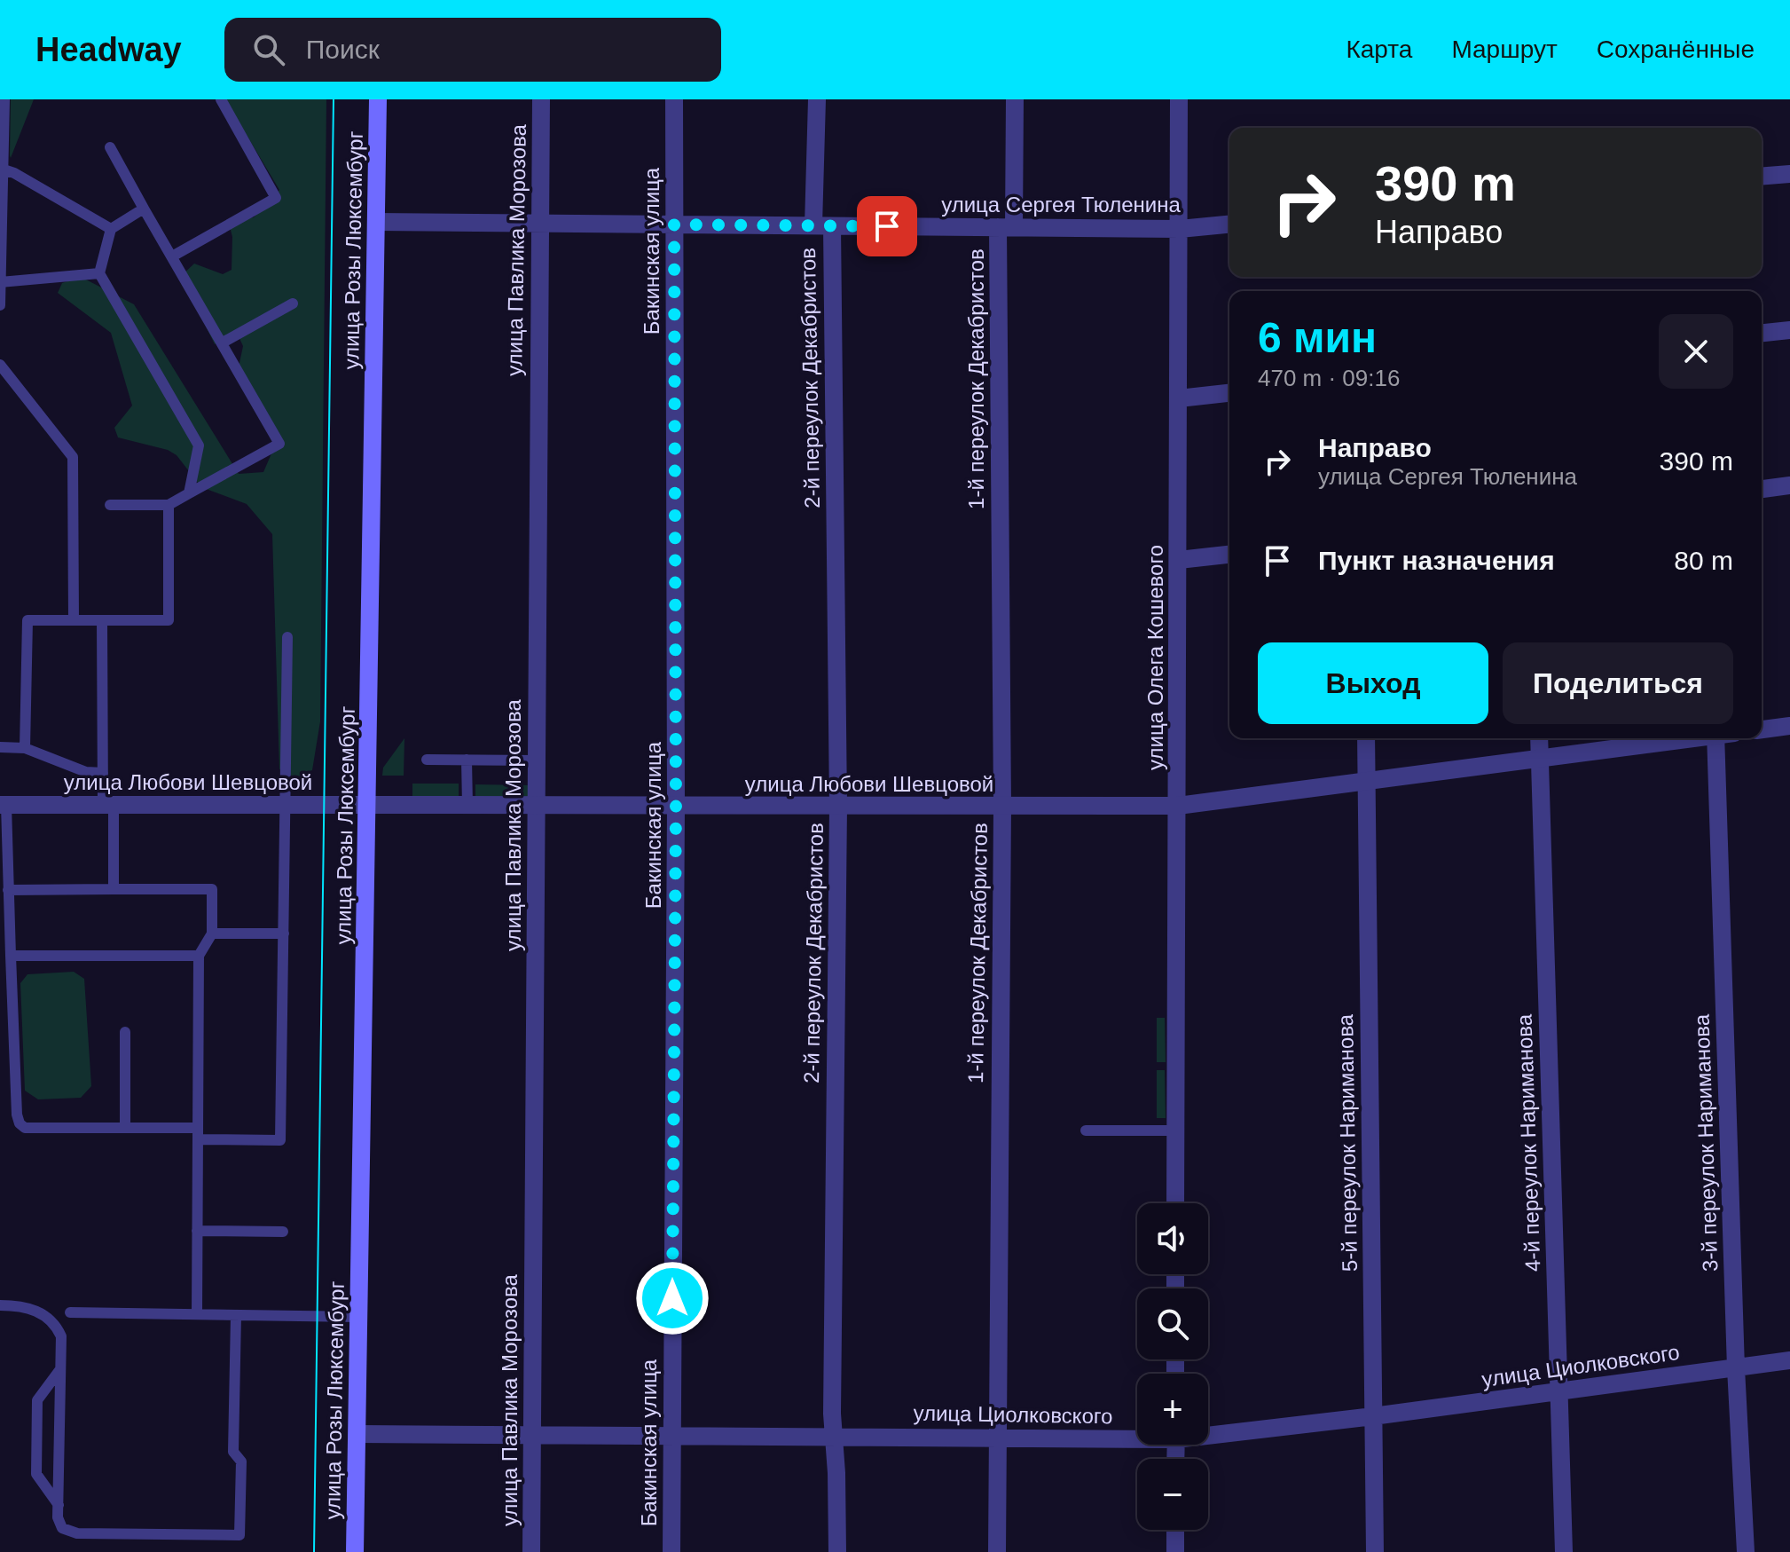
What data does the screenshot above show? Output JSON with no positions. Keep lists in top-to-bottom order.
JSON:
{
  "streets": {
    "main road": ["улица Розы Люксембург"],
    "street": [
      "улица Сергея Тюленина",
      "улица Павлика Морозова",
      "Бакинская улица",
      "2-й переулок Декабристов",
      "1-й переулок Декабристов",
      "улица Олега Кошевого",
      "улица Любови Шевцовой",
      "5-й переулок Нариманова",
      "4-й переулок Нариманова",
      "3-й переулок Нариманова",
      "улица Циолковского"
    ]
  },
  "crossings": [
    ["улица Сергея Тюленина", "улица Розы Люксембург"],
    ["улица Сергея Тюленина", "улица Павлика Морозова"],
    ["улица Сергея Тюленина", "Бакинская улица"],
    ["улица Сергея Тюленина", "2-й переулок Декабристов"],
    ["улица Сергея Тюленина", "1-й переулок Декабристов"],
    ["улица Сергея Тюленина", "улица Олега Кошевого"],
    ["улица Розы Люксембург", "улица Любови Шевцовой"],
    ["улица Розы Люксембург", "улица Циолковского"],
    ["улица Павлика Морозова", "улица Любови Шевцовой"],
    ["улица Павлика Морозова", "улица Циолковского"],
    ["Бакинская улица", "улица Любови Шевцовой"],
    ["Бакинская улица", "улица Циолковского"],
    ["2-й переулок Декабристов", "улица Любови Шевцовой"],
    ["2-й переулок Декабристов", "улица Циолковского"],
    ["1-й переулок Декабристов", "улица Любови Шевцовой"],
    ["1-й переулок Декабристов", "улица Циолковского"],
    ["улица Олега Кошевого", "улица Любови Шевцовой"],
    ["улица Любови Шевцовой", "5-й переулок Нариманова"],
    ["улица Любови Шевцовой", "4-й переулок Нариманова"],
    ["5-й переулок Нариманова", "улица Циолковского"],
    ["4-й переулок Нариманова", "улица Циолковского"],
    ["3-й переулок Нариманова", "улица Циолковского"]
  ],
  "page": {
    "header": "Headway",
    "search": "Поиск",
    "nav": ["Карта", "Маршрут", "Сохранённые"],
    "turn": ["390 m", "Направо"],
    "heading": ["6 мин", "470 m · 09:16"],
    "list": [
      {
        "name": "Направо",
        "note": "улица Сергея Тюленина",
        "value": "390 m"
      },
      {
        "name": "Пункт назначения",
        "value": "80 m"
      }
    ],
    "buttons": ["Выход", "Поделиться"],
    "map_buttons": ["+", "−"]
  }
}
